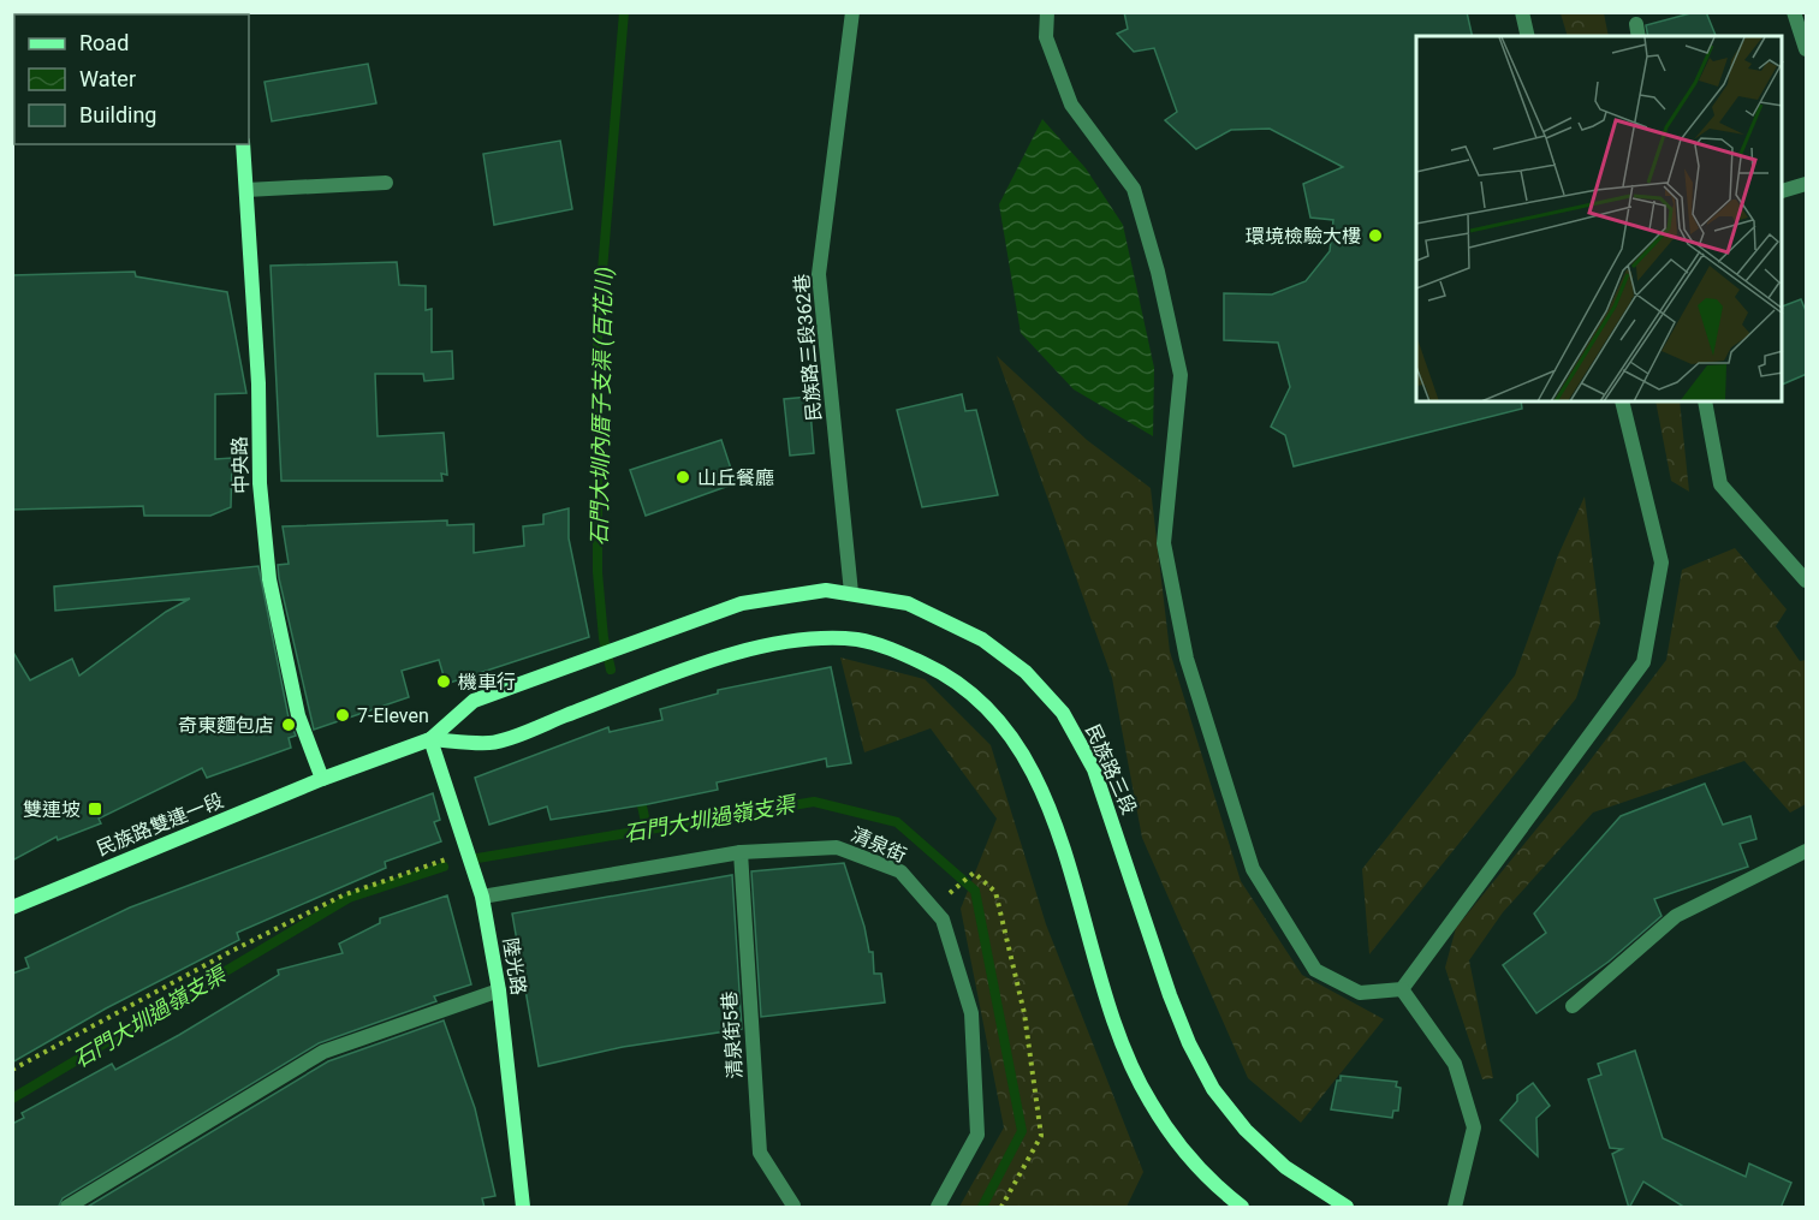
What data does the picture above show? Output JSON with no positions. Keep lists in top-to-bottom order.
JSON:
{
  "streets": {
    "main road": [
      "中央路",
      "民族路三段",
      "民族路雙連一段",
      "陸光路"
    ],
    "street": ["民族路三段362巷", "清泉街", "清泉街5巷"]
  },
  "crossings": [
    ["民族路三段362巷", "民族路三段"],
    ["中央路", "民族路三段"],
    ["中央路", "民族路雙連一段"],
    ["民族路三段", "民族路雙連一段"],
    ["民族路三段", "陸光路"],
    ["清泉街", "陸光路"],
    ["清泉街", "清泉街5巷"]
  ],
  "water": ["石門大圳內厝子支渠 (百花川)", "石門大圳過嶺支渠"],
  "places": {
    "other": [
      "環境檢驗大樓",
      "山丘餐廳",
      "機車行",
      "7-Eleven",
      "奇東麵包店"
    ],
    "transit": ["雙連坡"]
  },
  "legend": ["Road", "Water", "Building"]
}
